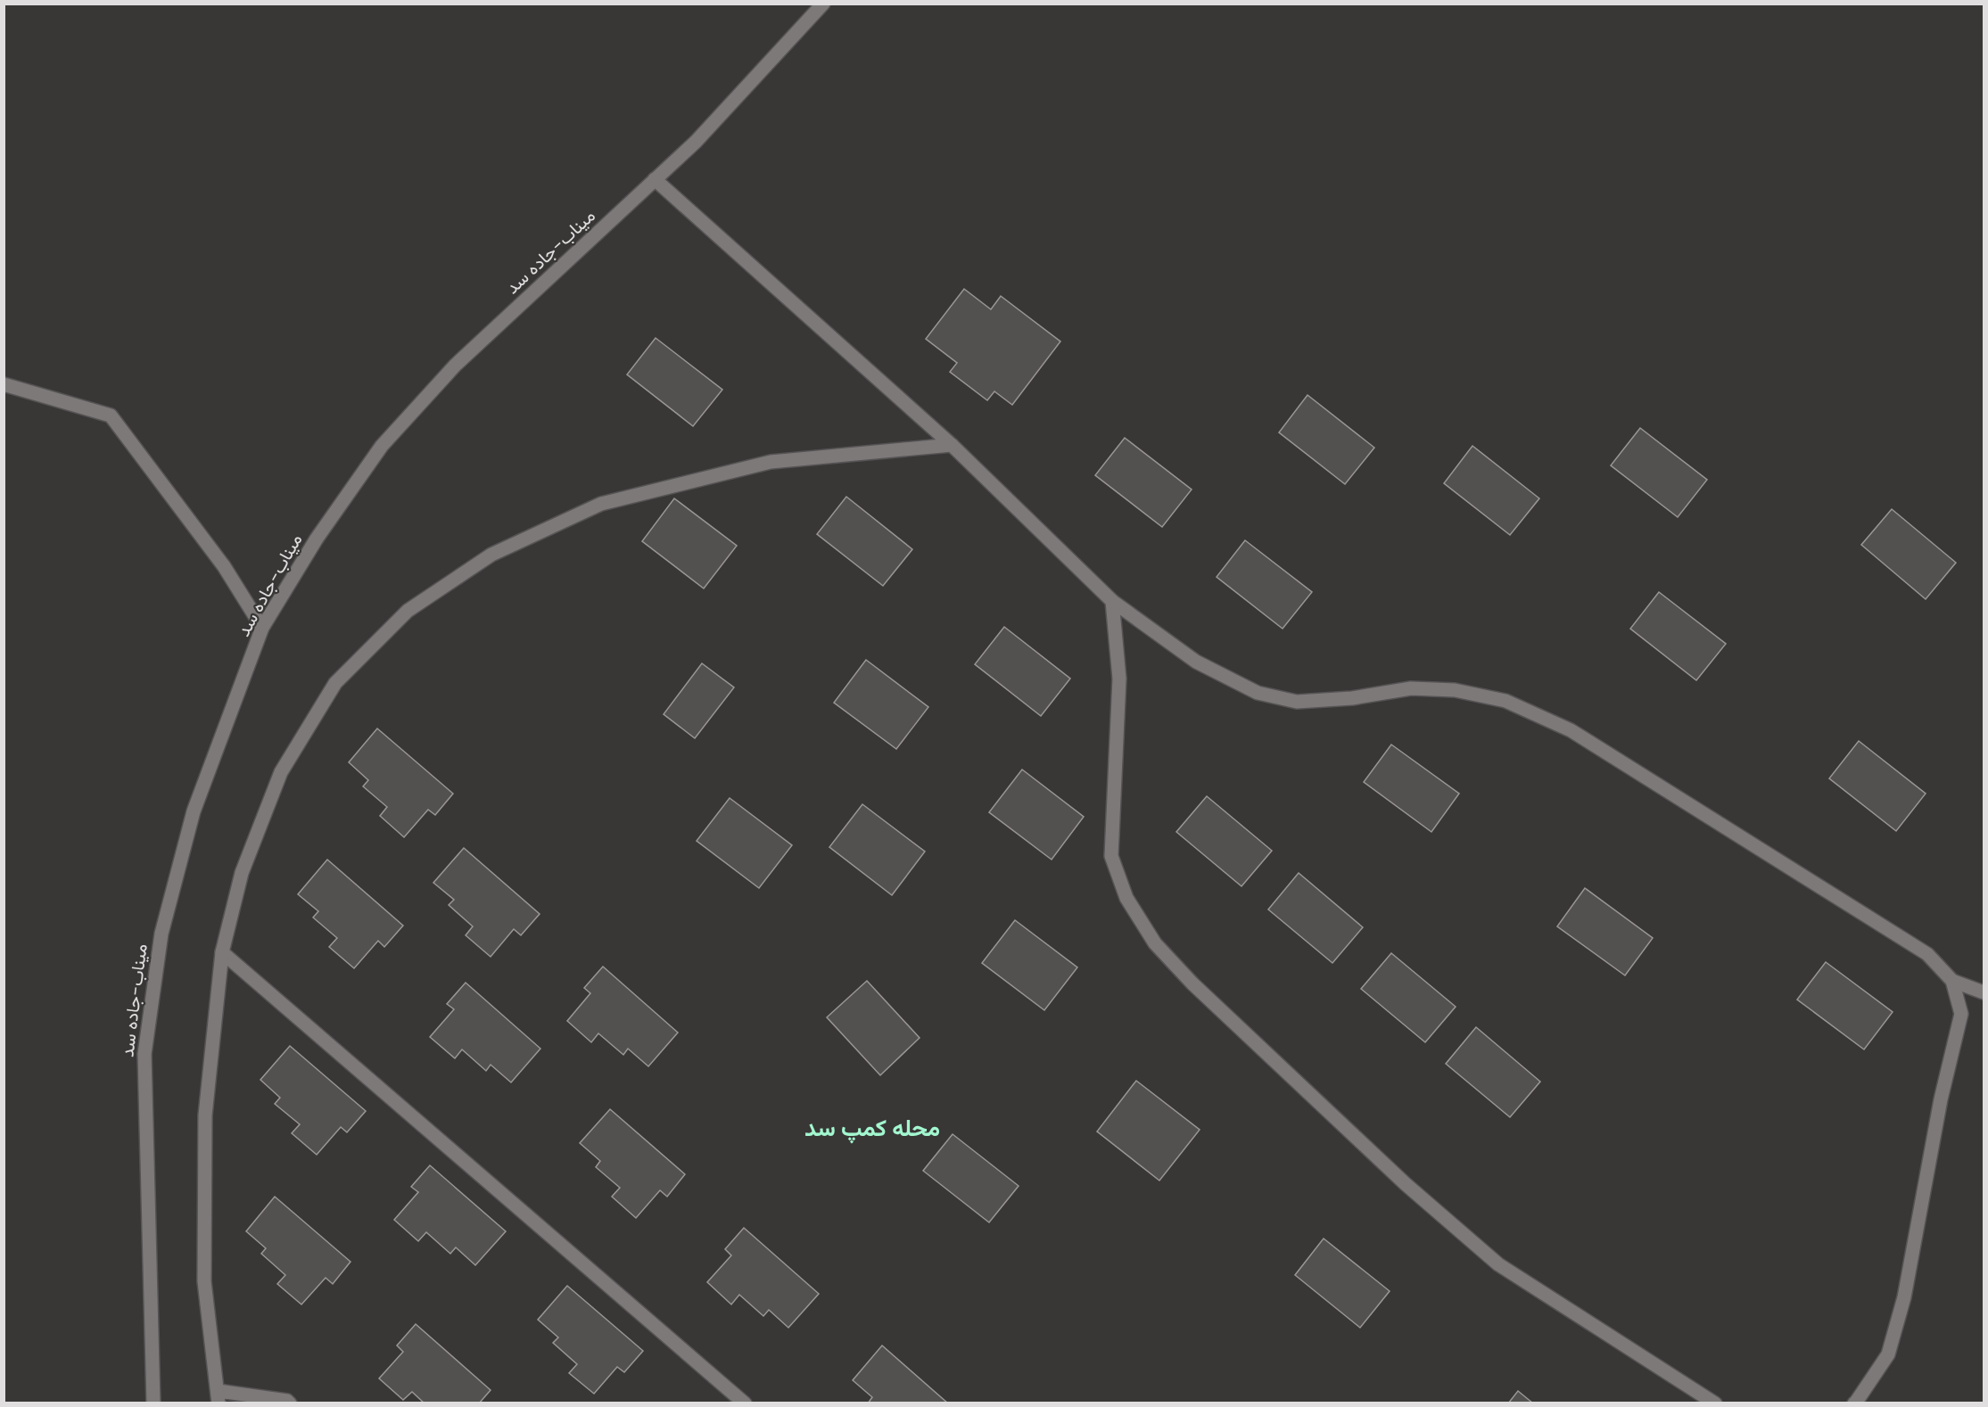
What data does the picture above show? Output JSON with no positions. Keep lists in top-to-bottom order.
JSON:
{
  "streets": {
    "street": ["میناب-جاده سد"]
  },
  "districts": ["محله کمپ سد"]
}
